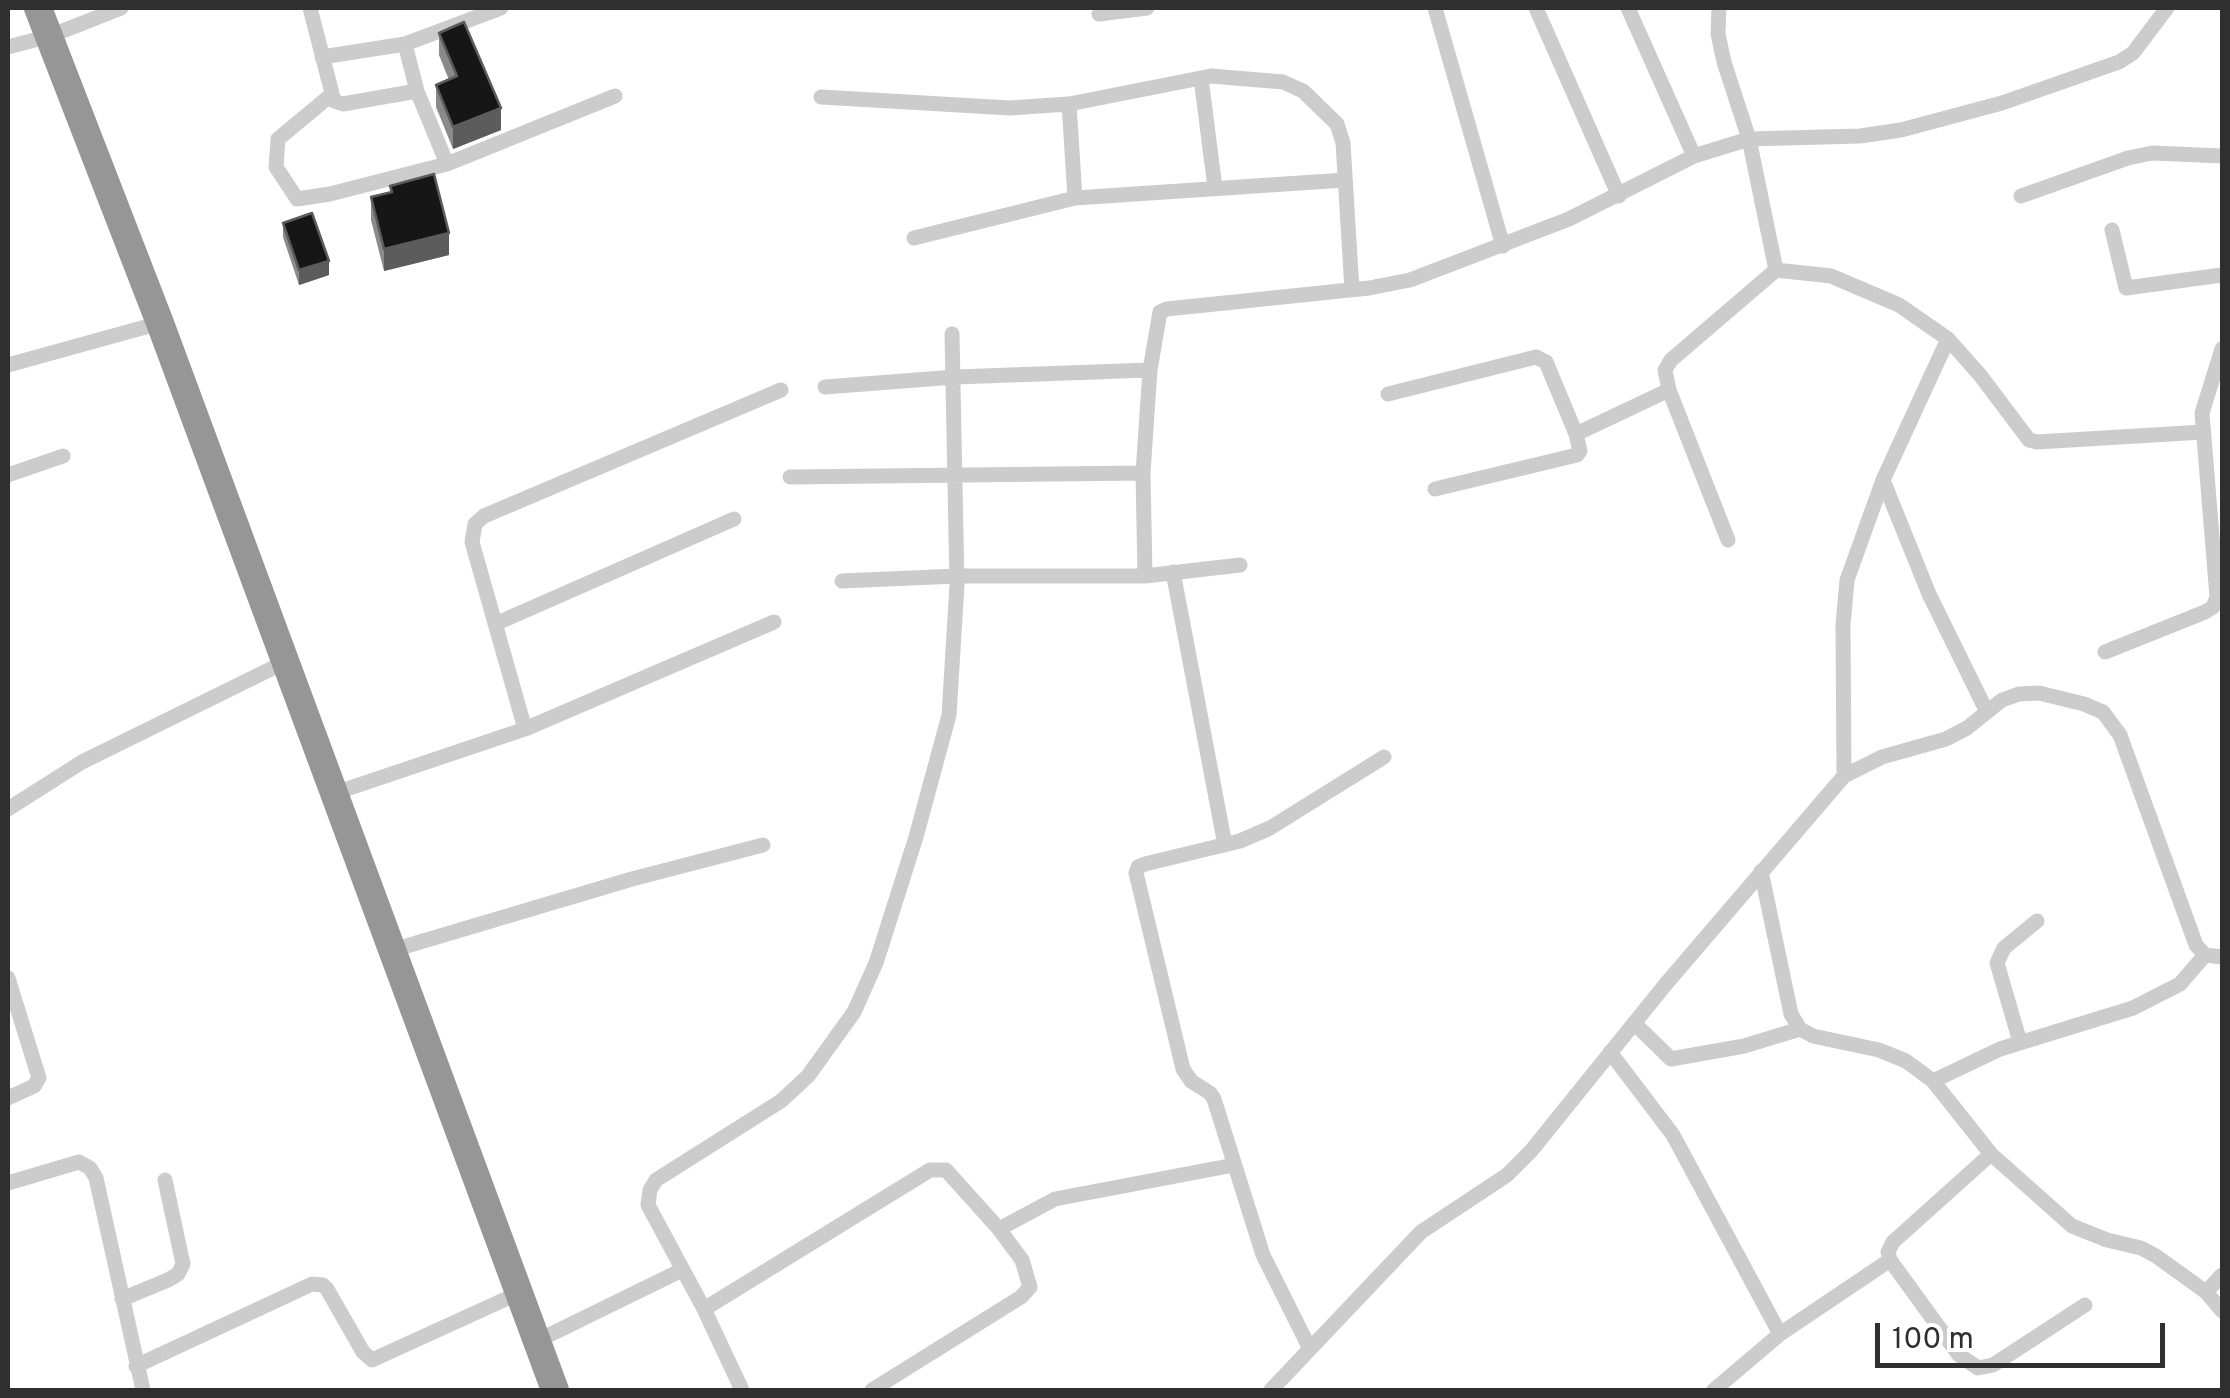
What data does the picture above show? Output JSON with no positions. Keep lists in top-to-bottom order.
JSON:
{
  "scale_bar": "100 m"
}
